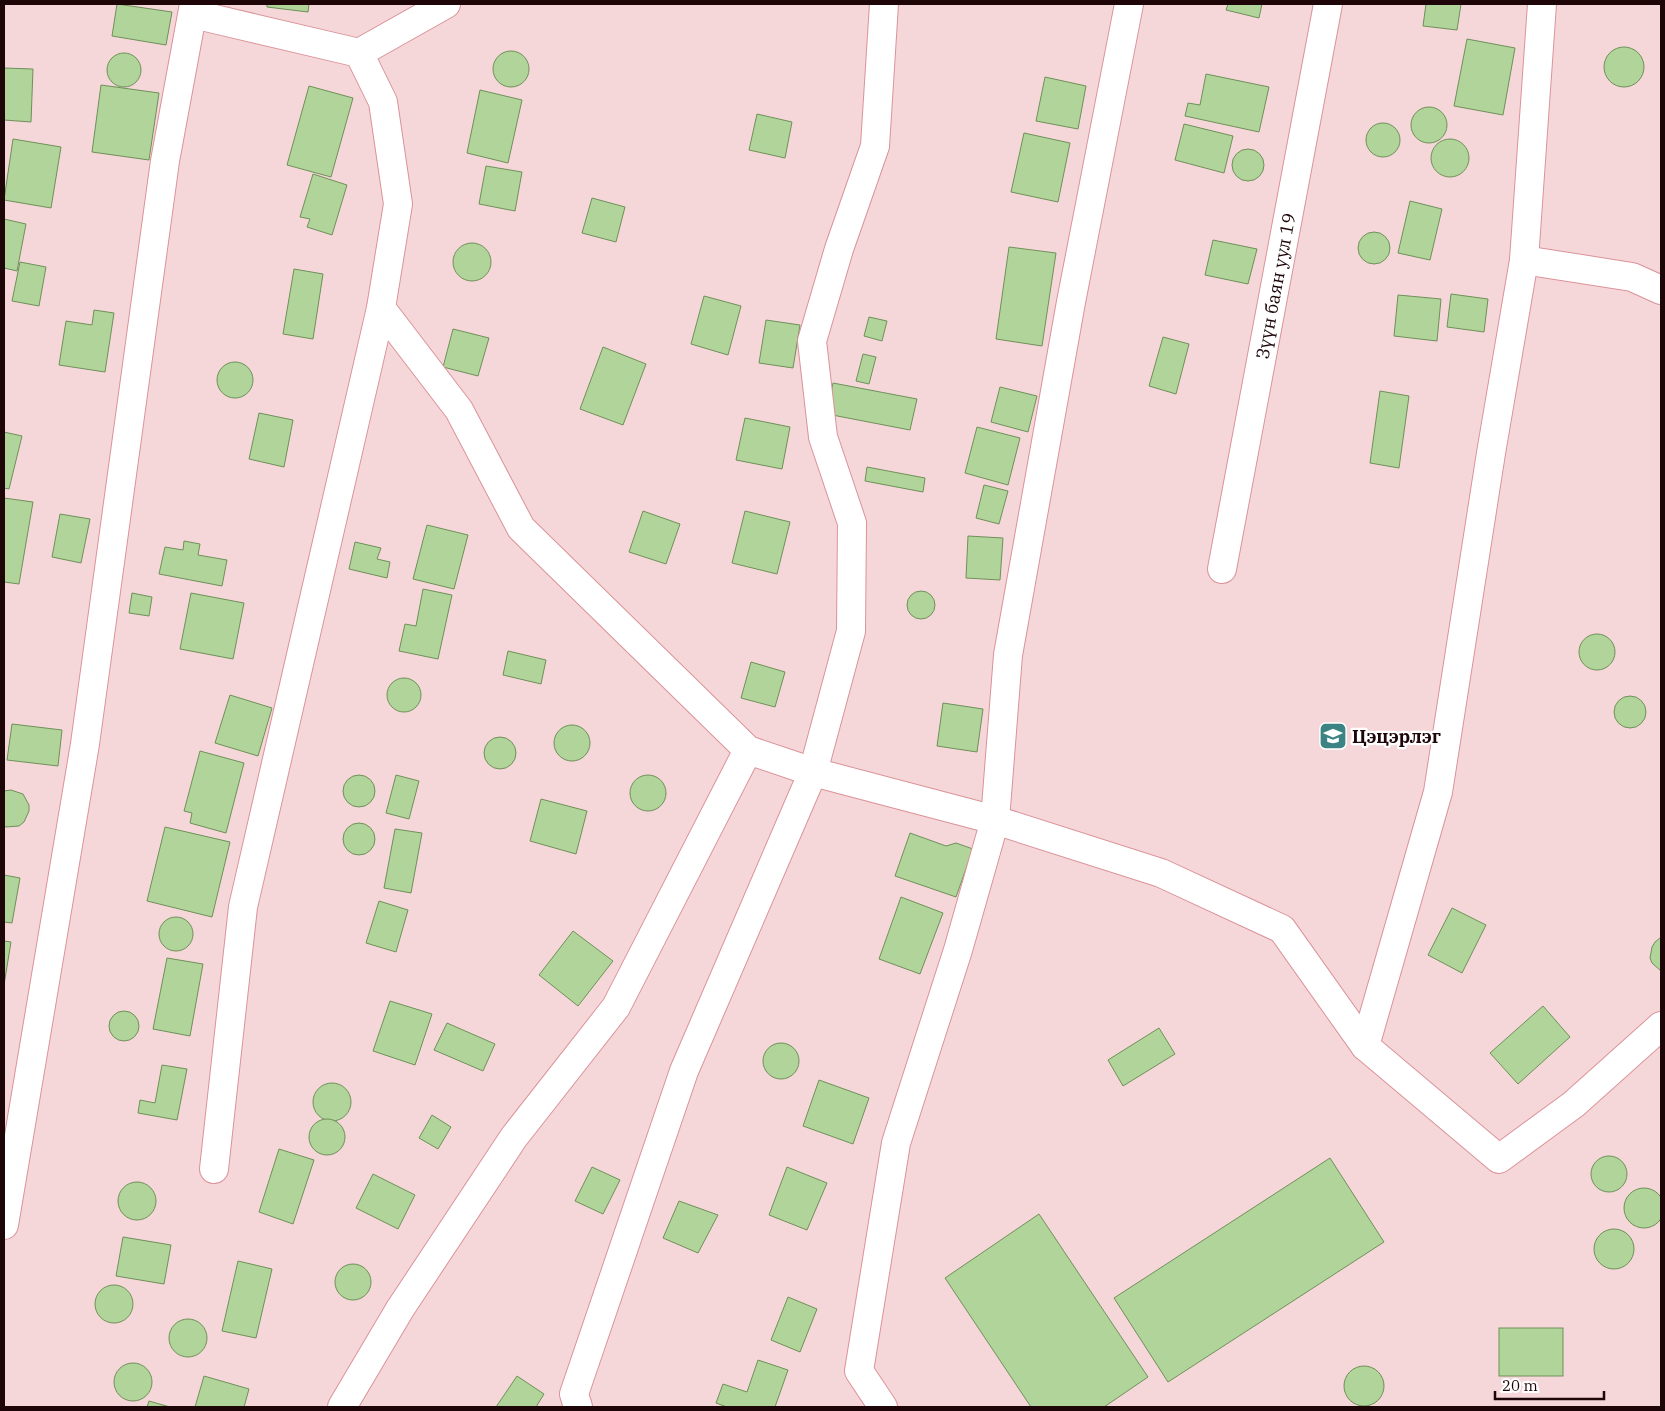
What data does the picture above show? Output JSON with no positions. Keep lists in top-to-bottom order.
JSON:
{
  "streets": {
    "street": ["Зүүн баян уул 19"]
  },
  "places": {
    "school or university": ["Цэцэрлэг"]
  },
  "scale_bar": "20 m"
}
